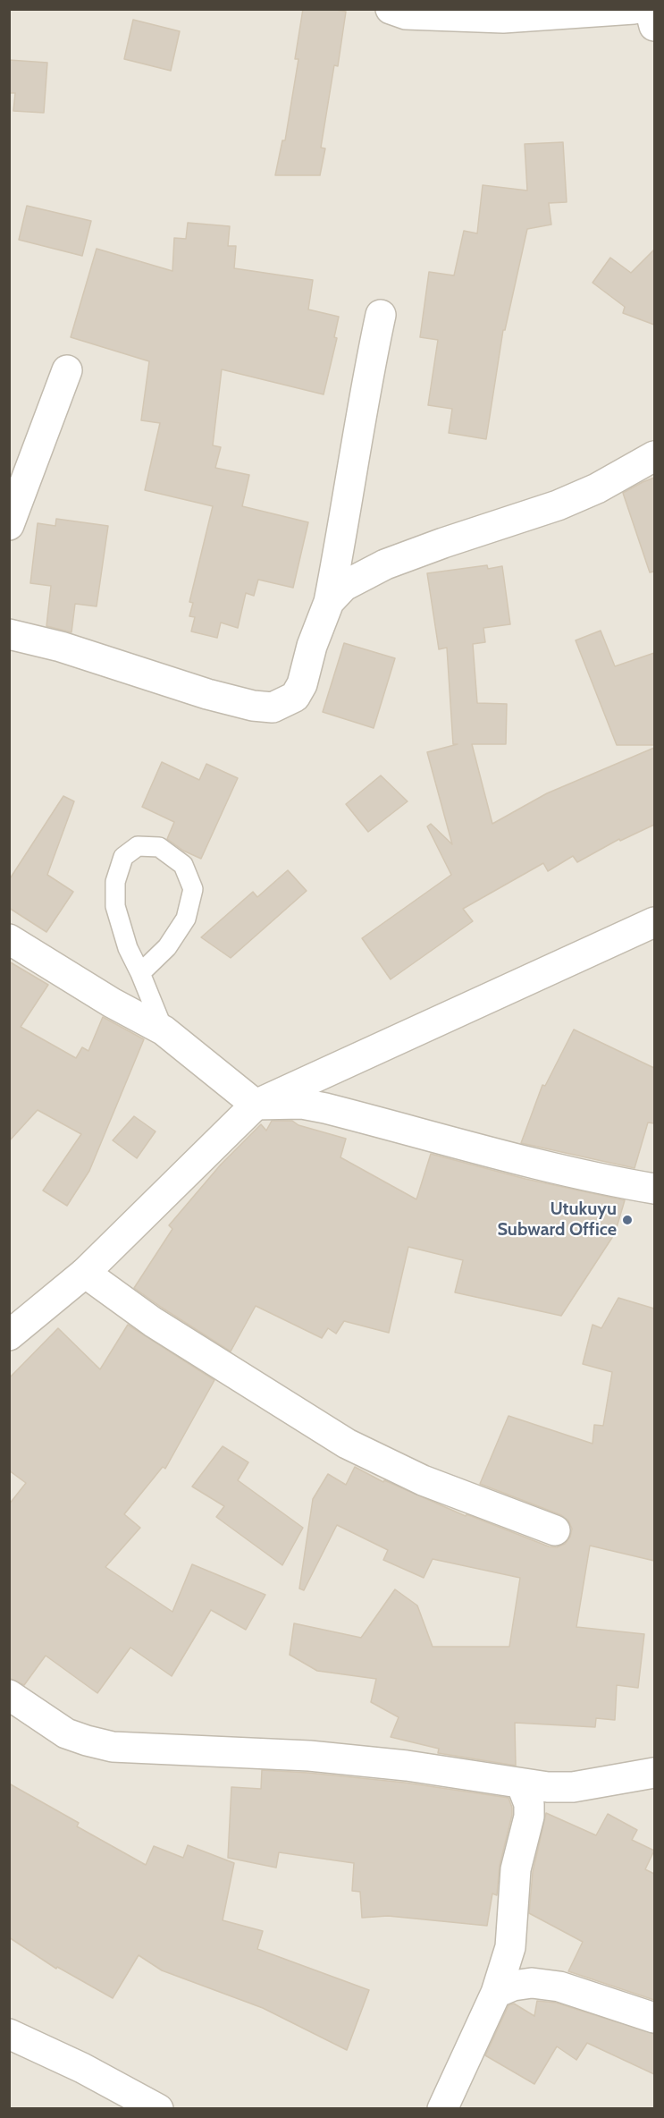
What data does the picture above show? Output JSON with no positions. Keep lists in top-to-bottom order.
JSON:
{
  "places": ["Utukuyu Subward Office"]
}
